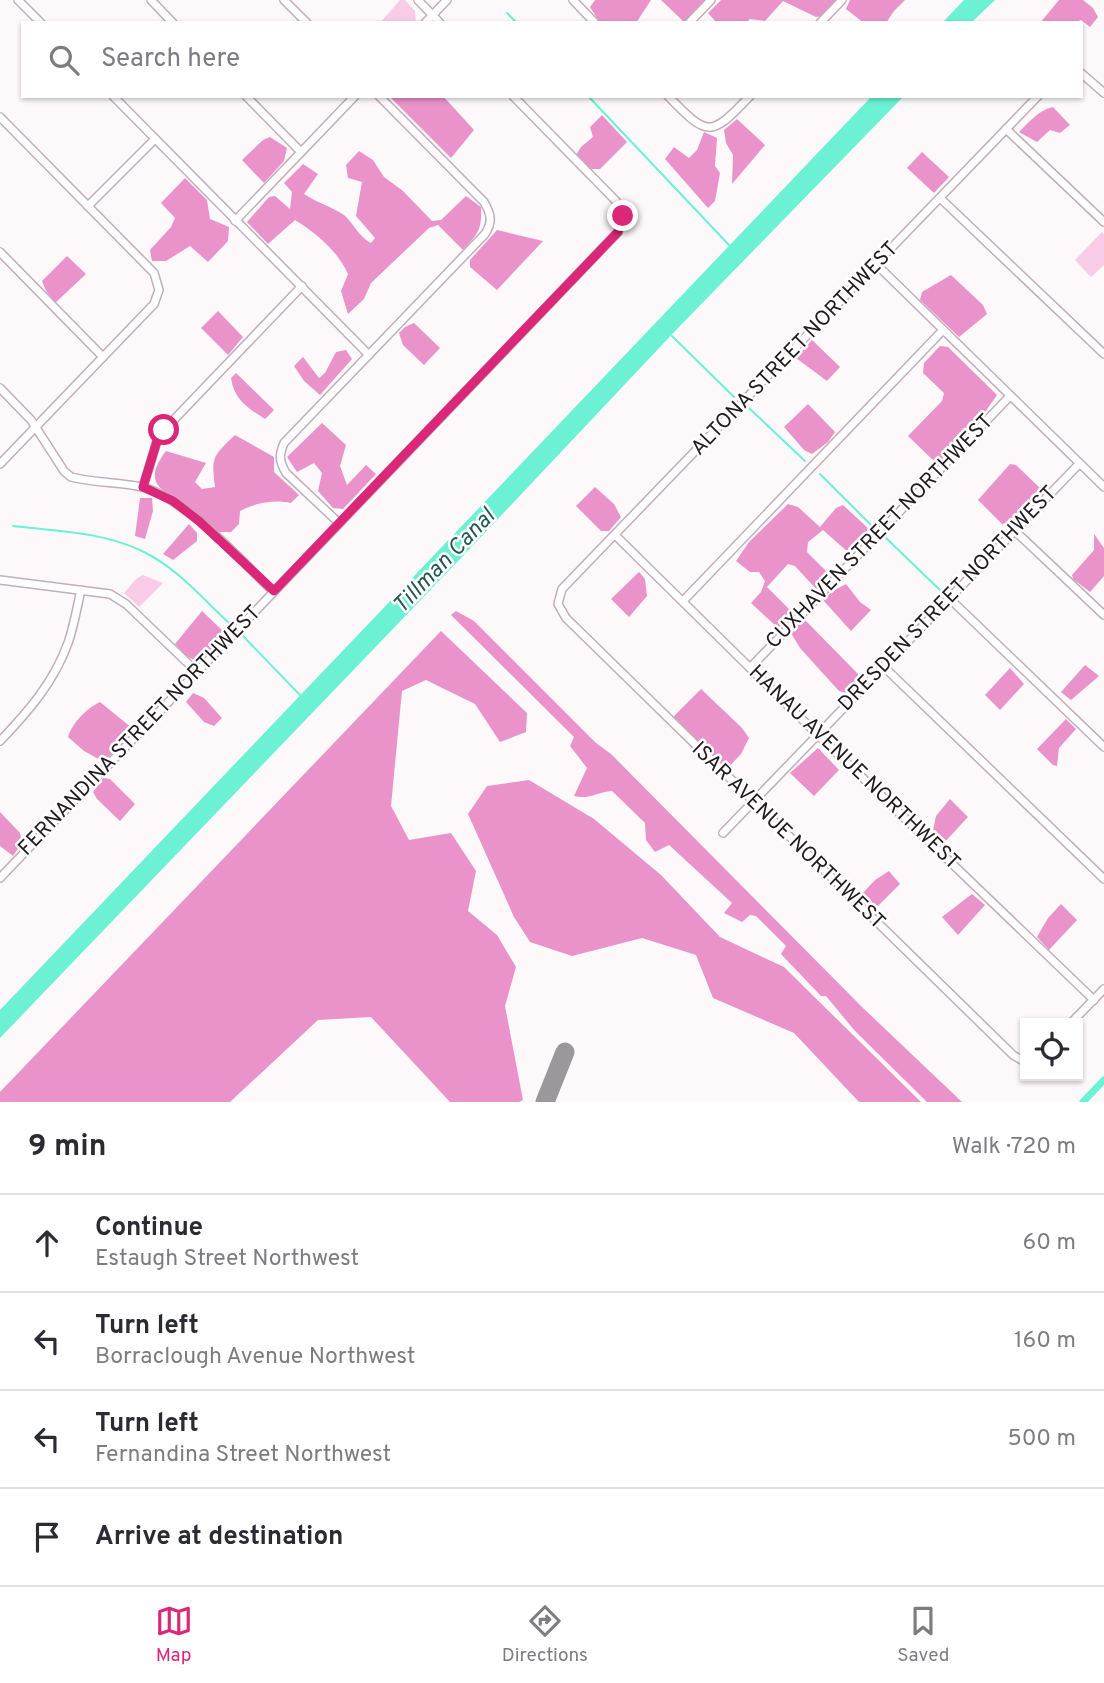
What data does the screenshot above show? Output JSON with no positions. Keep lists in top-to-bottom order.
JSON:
{
  "streets": {
    "street": [
      "ALTONA STREET NORTHWEST",
      "CUXHAVEN STREET NORTHWEST",
      "DRESDEN STREET NORTHWEST",
      "FERNANDINA STREET NORTHWEST",
      "HANAU AVENUE NORTHWEST",
      "ISAR AVENUE NORTHWEST"
    ]
  },
  "crossings": [
    ["ALTONA STREET NORTHWEST", "HANAU AVENUE NORTHWEST"],
    ["ALTONA STREET NORTHWEST", "ISAR AVENUE NORTHWEST"],
    ["CUXHAVEN STREET NORTHWEST", "HANAU AVENUE NORTHWEST"],
    ["DRESDEN STREET NORTHWEST", "HANAU AVENUE NORTHWEST"],
    ["DRESDEN STREET NORTHWEST", "ISAR AVENUE NORTHWEST"]
  ],
  "water": ["Tillman Canal"],
  "page": {
    "search": "Search here",
    "heading": ["9 min", "Walk · 720 m"],
    "list": [
      ["Continue", "Estaugh Street Northwest", "60 m"],
      ["Turn left", "Borraclough Avenue Northwest", "160 m"],
      ["Turn left", "Fernandina Street Northwest", "500 m"],
      "Arrive at destination"
    ],
    "nav": ["Map", "Directions", "Saved"]
  }
}
